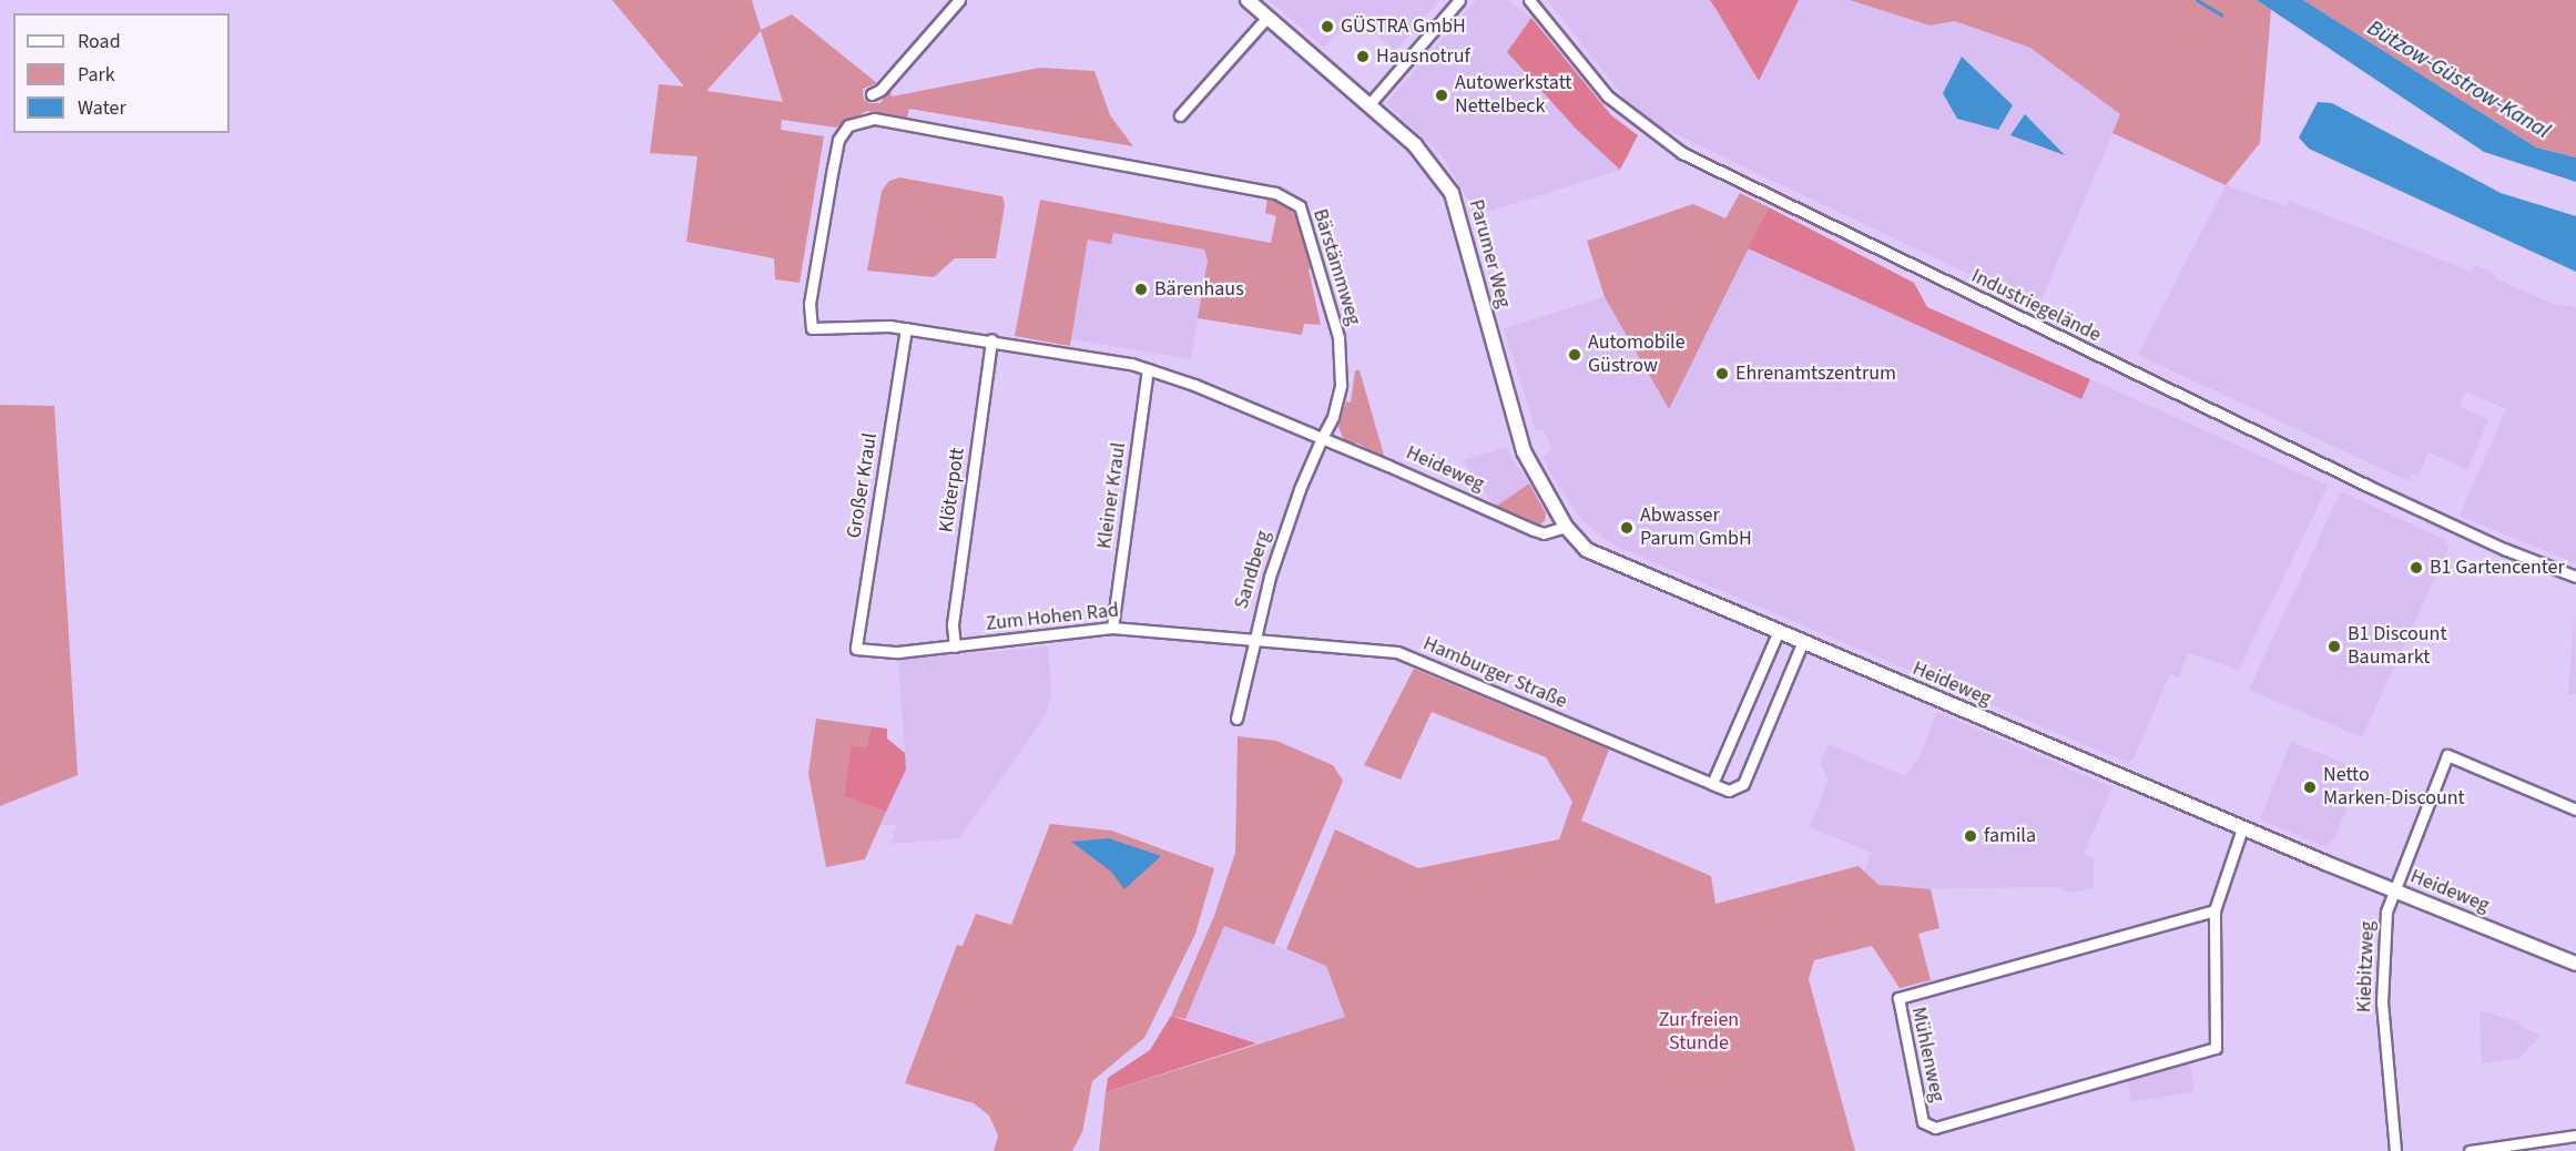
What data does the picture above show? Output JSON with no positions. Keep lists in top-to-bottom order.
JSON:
{
  "streets": {
    "street": [
      "Parumer Weg",
      "Bärstämmweg",
      "Industriegelände",
      "Heideweg",
      "Großer Kraul",
      "Klöterpott",
      "Kleiner Kraul",
      "Sandberg",
      "Zum Hohen Rad",
      "Hamburger Straße",
      "Kiebitzweg",
      "Mühlenweg"
    ]
  },
  "crossings": [
    ["Parumer Weg", "Heideweg"],
    ["Bärstämmweg", "Heideweg"],
    ["Bärstämmweg", "Großer Kraul"],
    ["Bärstämmweg", "Klöterpott"],
    ["Bärstämmweg", "Kleiner Kraul"],
    ["Bärstämmweg", "Sandberg"],
    ["Heideweg", "Sandberg"],
    ["Heideweg", "Kiebitzweg"],
    ["Heideweg", "Mühlenweg"],
    ["Großer Kraul", "Zum Hohen Rad"],
    ["Klöterpott", "Zum Hohen Rad"],
    ["Kleiner Kraul", "Zum Hohen Rad"],
    ["Sandberg", "Zum Hohen Rad"],
    ["Sandberg", "Hamburger Straße"],
    ["Zum Hohen Rad", "Hamburger Straße"]
  ],
  "water": ["Bützow-Güstrow-Kanal"],
  "parks": ["Zur freien Stunde"],
  "places": [
    "GÜSTRA GmbH",
    "Hausnotruf",
    "Autowerkstatt Nettelbeck",
    "Bärenhaus",
    "Automobile Güstrow",
    "Ehrenamtszentrum",
    "Abwasser Parum GmbH",
    "B1 Gartencenter",
    "B1 Discount Baumarkt",
    "Netto Marken-Discount",
    "famila"
  ],
  "legend": ["Road", "Park", "Water"]
}
